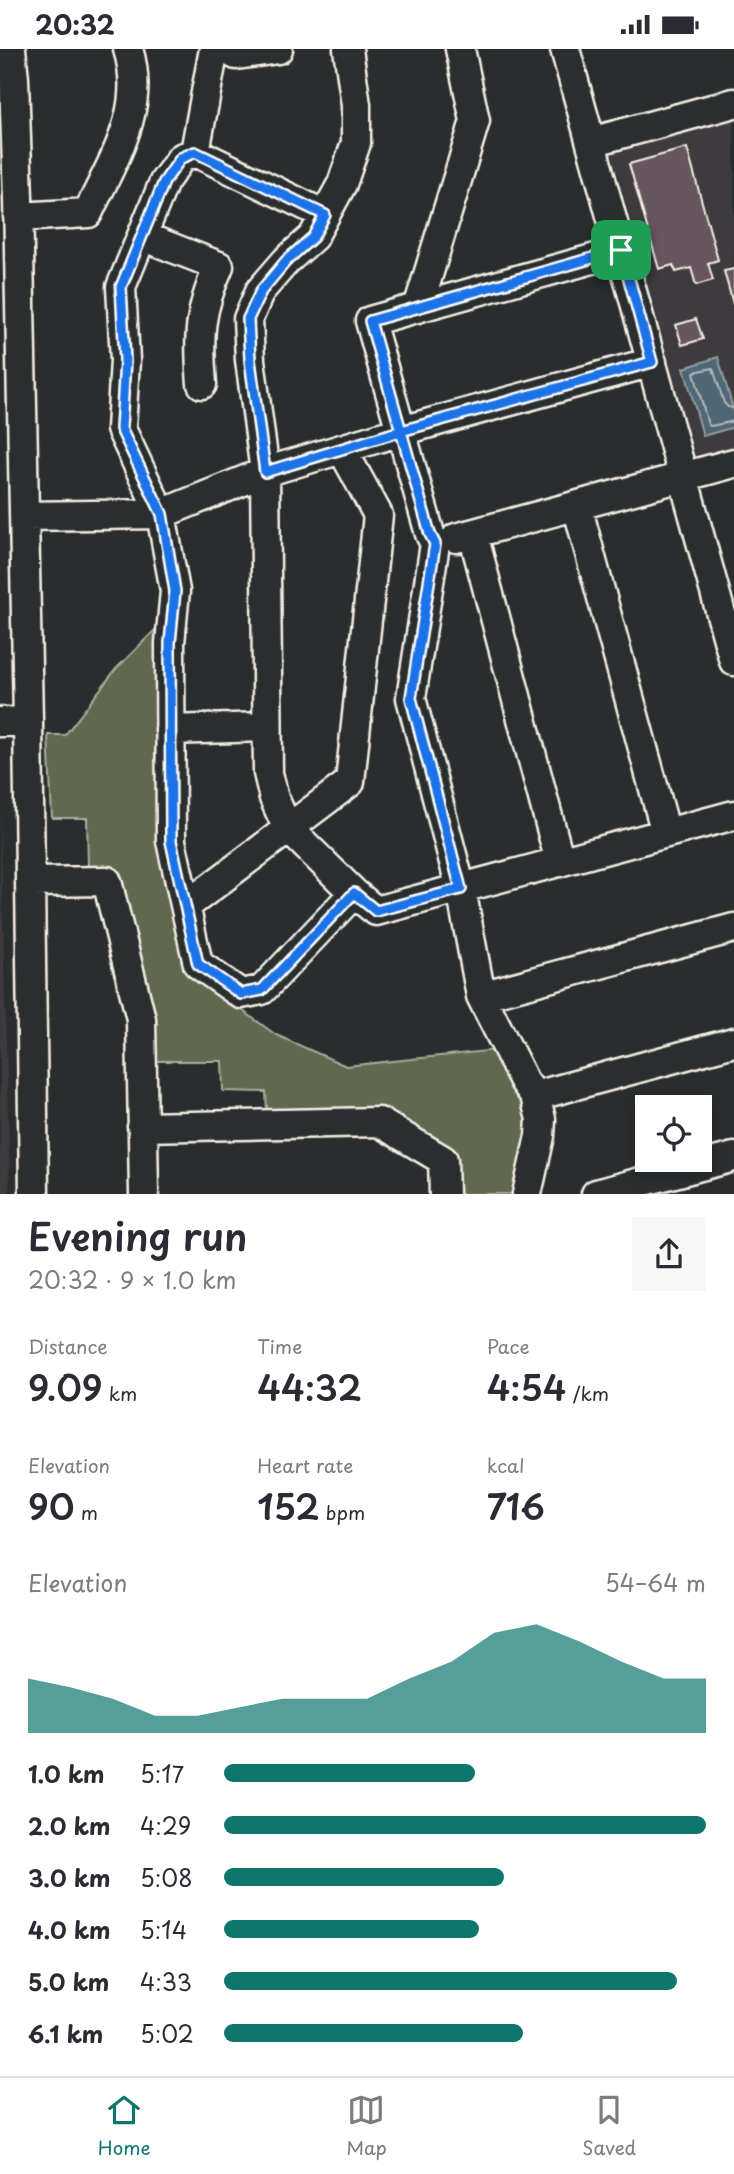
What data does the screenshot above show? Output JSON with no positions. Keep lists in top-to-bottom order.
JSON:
{
  "page": {
    "status": "20:32",
    "heading": ["Evening run", "20:32 · 9 × 1.0 km"],
    "stats": [
      ["Distance", "9.09 km"],
      ["Time", "44:32"],
      ["Pace", "4:54 /km"],
      ["Elevation", "90 m"],
      ["Heart rate", "152 bpm"],
      ["kcal", "716"]
    ],
    "chart": ["Elevation", "54–64 m"],
    "list": [
      {
        "name": "1.0 km",
        "note": "5:17"
      },
      {
        "name": "2.0 km",
        "note": "4:29"
      },
      {
        "name": "3.0 km",
        "note": "5:08"
      },
      {
        "name": "4.0 km",
        "note": "5:14"
      },
      {
        "name": "5.0 km",
        "note": "4:33"
      },
      {
        "name": "6.1 km",
        "note": "5:02"
      }
    ],
    "tabs": ["Home", "Map", "Saved"]
  }
}
